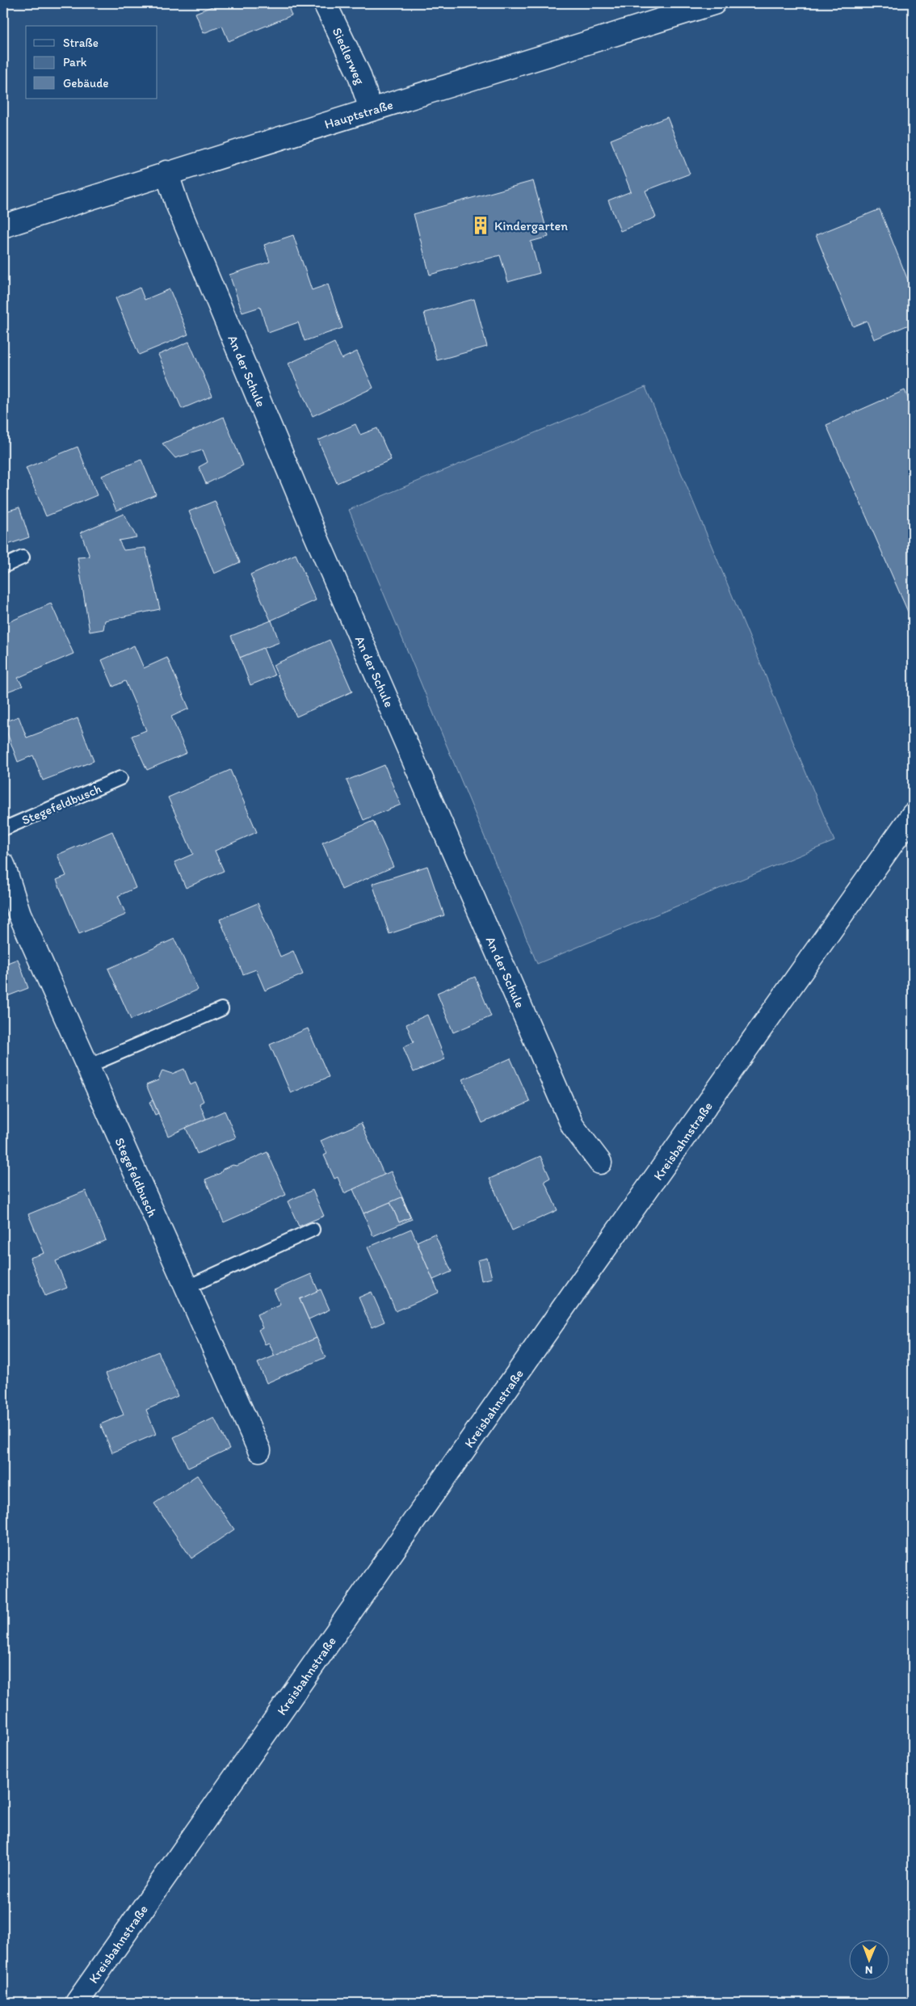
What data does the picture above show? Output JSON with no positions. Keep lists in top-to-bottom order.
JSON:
{
  "streets": {
    "street": [
      "Siedlerweg",
      "Hauptstraße",
      "An der Schule",
      "Stegefeldbusch",
      "Kreisbahnstraße"
    ]
  },
  "crossings": [
    ["Siedlerweg", "Hauptstraße"],
    ["Hauptstraße", "An der Schule"]
  ],
  "places": {
    "building": ["Kindergarten"]
  },
  "legend": ["Straße", "Park", "Gebäude"],
  "north": "bottom"
}
